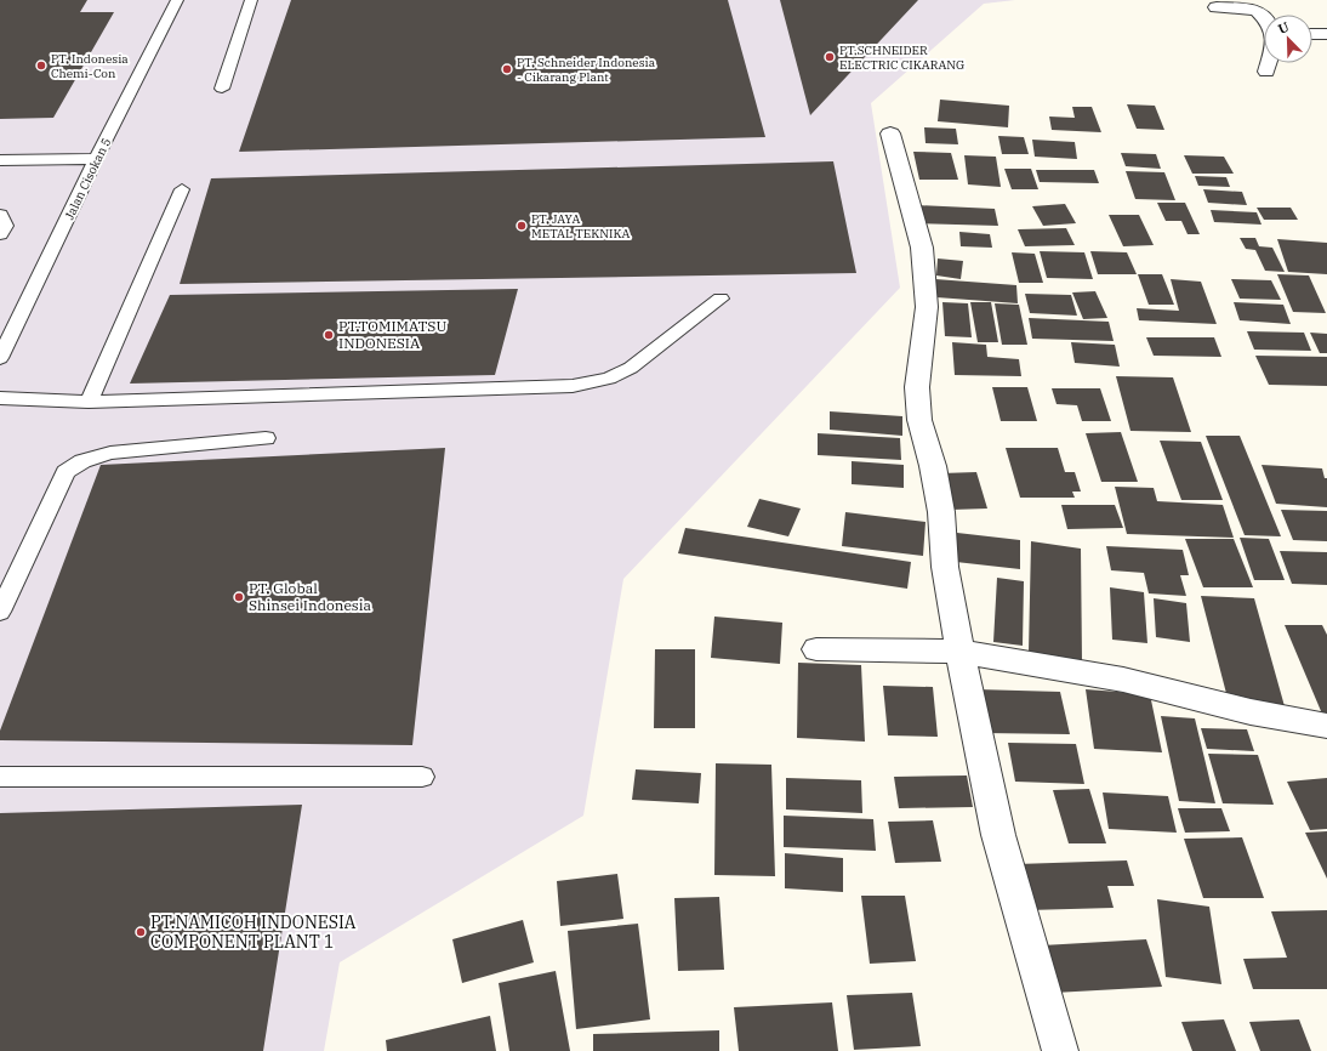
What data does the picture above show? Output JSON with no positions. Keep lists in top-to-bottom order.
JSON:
{
  "streets": {
    "lane": ["Jalan Cisokan 5"]
  },
  "places": [
    "PT.SCHNEIDER ELECTRIC CIKARANG",
    "PT. Indonesia Chemi-Con",
    "PT. Schneider Indonesia - Cikarang Plant",
    "PT. JAYA METAL TEKNIKA",
    "PT.TOMIMATSU INDONESIA",
    "PT. Global Shinsei Indonesia",
    "PT.NAMICOH INDONESIA COMPONENT PLANT 1"
  ],
  "north": "top left"
}
